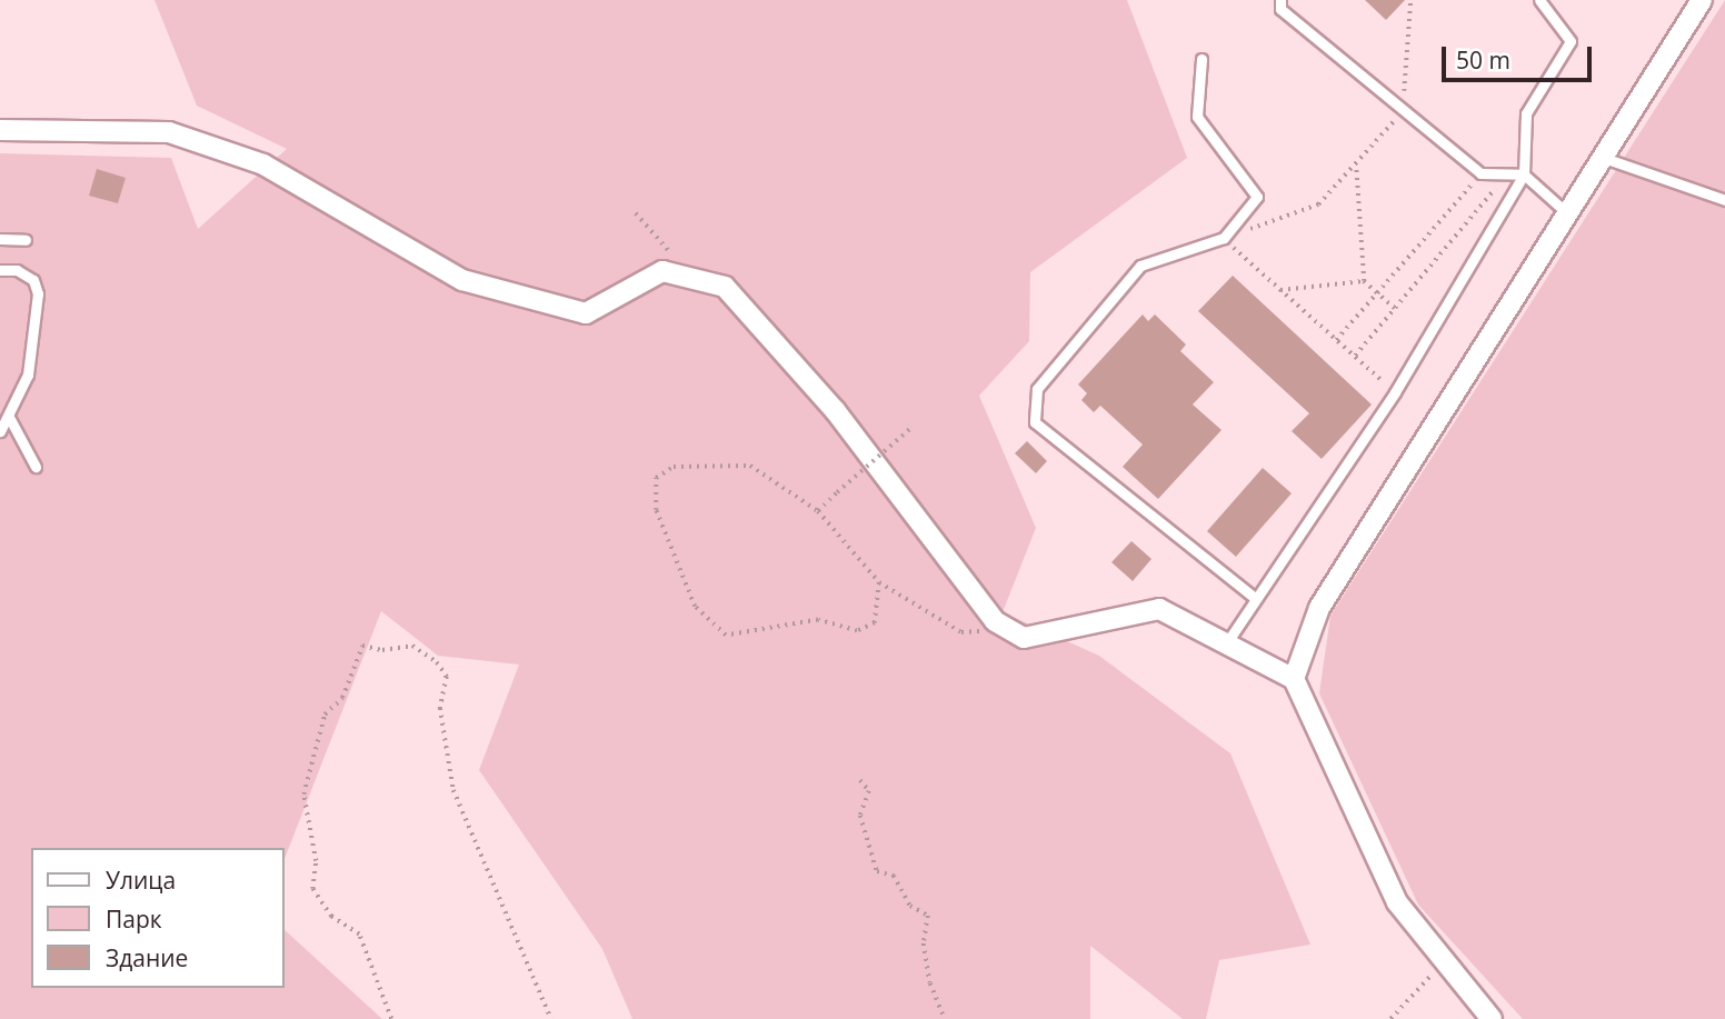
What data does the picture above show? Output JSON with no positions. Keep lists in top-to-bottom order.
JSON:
{
  "legend": ["Улица", "Парк", "Здание"],
  "scale_bar": "50 m"
}
